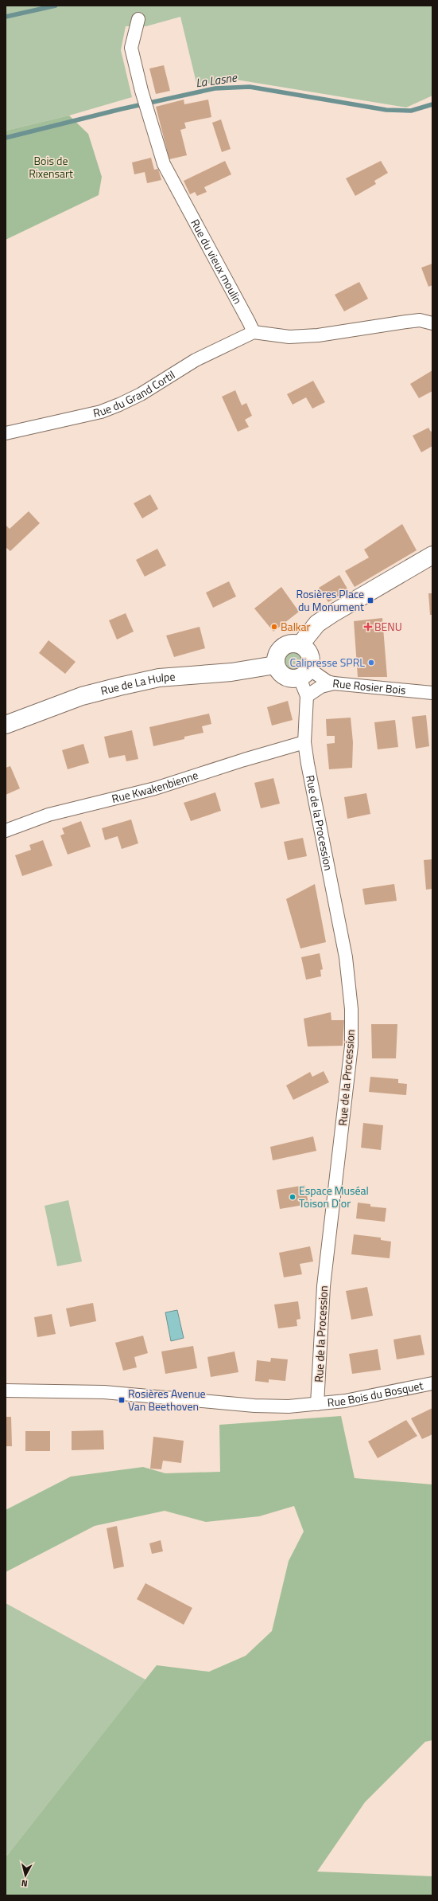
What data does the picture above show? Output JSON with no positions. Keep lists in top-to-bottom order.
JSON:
{
  "streets": {
    "street": [
      "Rue du vieux moulin",
      "Rue du Grand Cortil",
      "Rue de La Hulpe",
      "Rue Rosier Bois",
      "Rue Kwakenbienne",
      "Rue de la Procession",
      "Rue Bois du Bosquet"
    ]
  },
  "crossings": [
    ["Rue du vieux moulin", "Rue du Grand Cortil"],
    ["Rue de La Hulpe", "Rue Rosier Bois"],
    ["Rue de La Hulpe", "Rue de la Procession"],
    ["Rue Rosier Bois", "Rue de la Procession"],
    ["Rue Kwakenbienne", "Rue de la Procession"],
    ["Rue de la Procession", "Rue Bois du Bosquet"]
  ],
  "water": ["La Lasne"],
  "parks": ["Bois de Rixensart"],
  "places": {
    "transit": ["Rosières Place du Monument", "Rosières Avenue Van Beethoven"],
    "other": ["Balkar", "Calipresse SPRL", "Espace Muséal Toison D'or"],
    "health": ["BENU"]
  },
  "north": "bottom"
}
